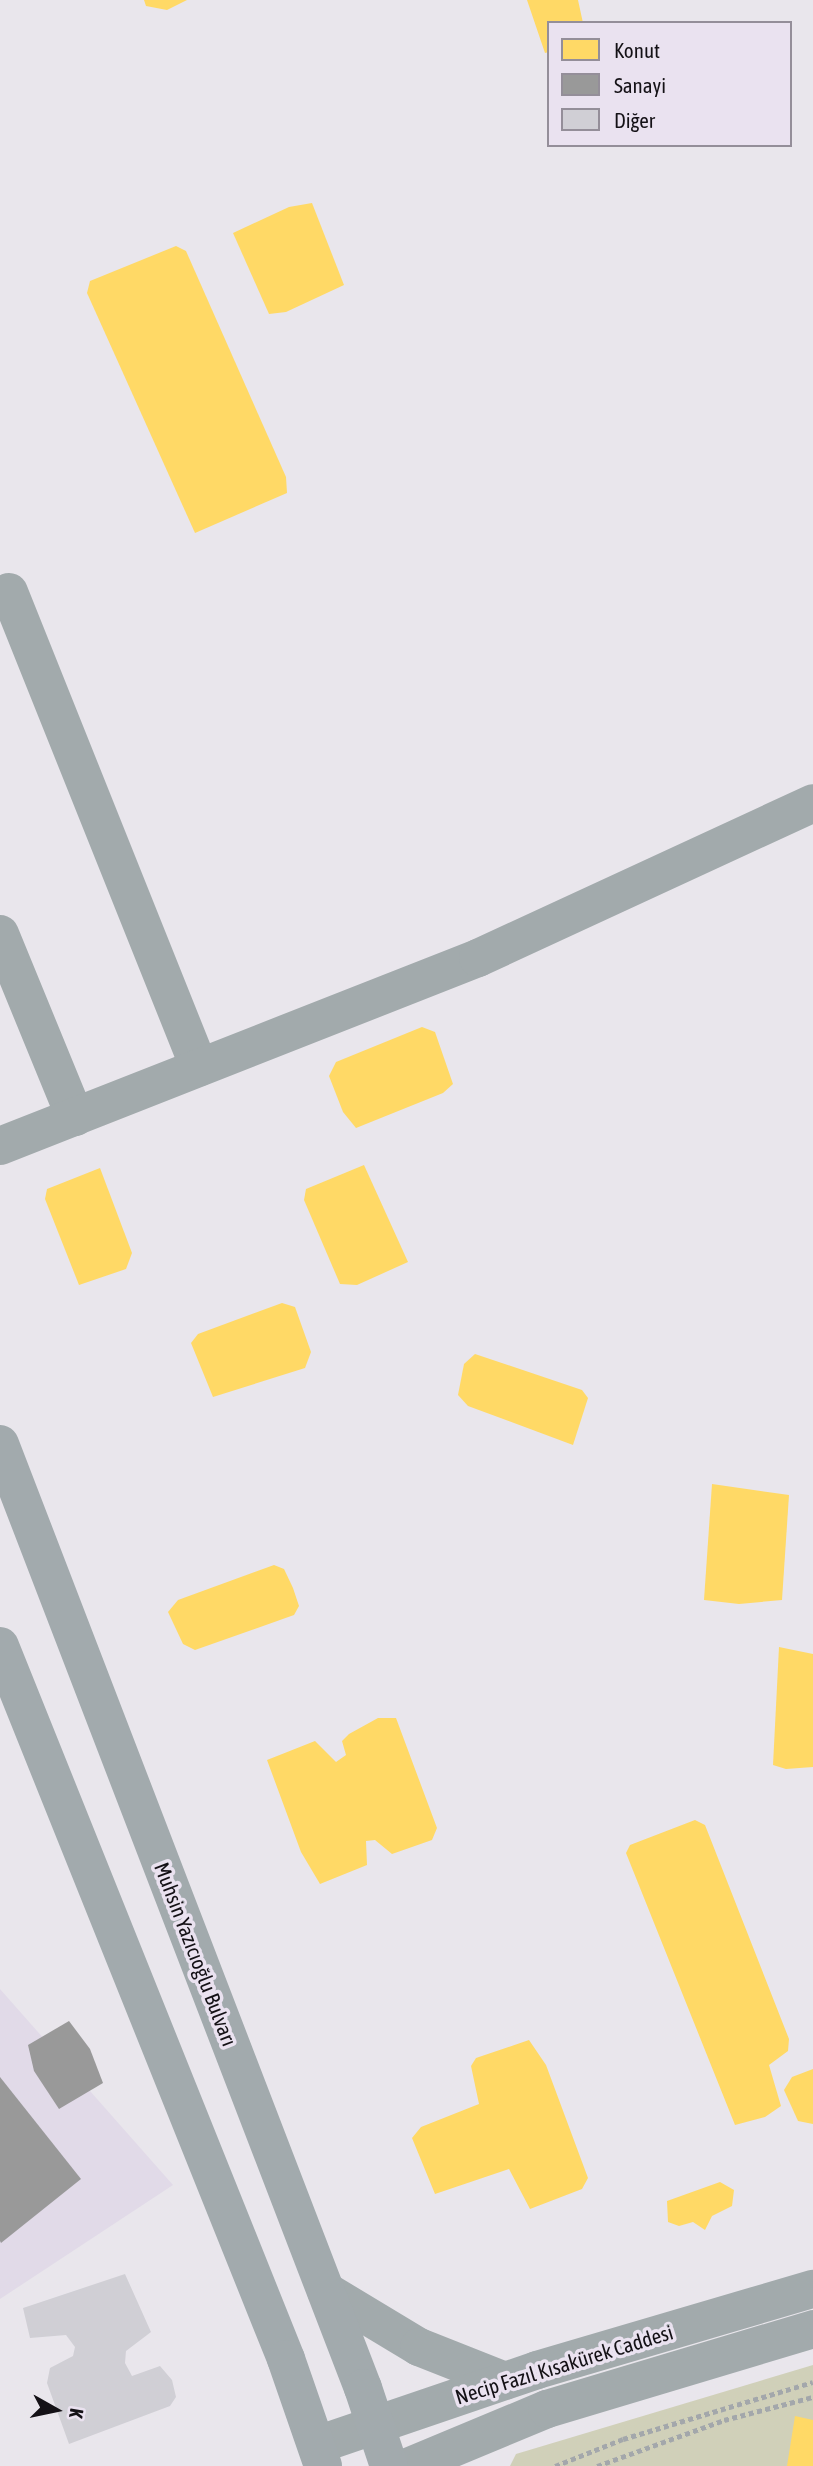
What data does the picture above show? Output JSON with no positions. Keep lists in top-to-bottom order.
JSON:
{
  "streets": {
    "main road": ["Muhsin Yazıcıoğlu Bulvarı"],
    "street": ["Necip Fazıl Kısakürek Caddesi"]
  },
  "crossings": [
    ["Muhsin Yazıcıoğlu Bulvarı", "Necip Fazıl Kısakürek Caddesi"]
  ],
  "legend": ["Konut", "Sanayi", "Diğer"],
  "north": "right"
}
